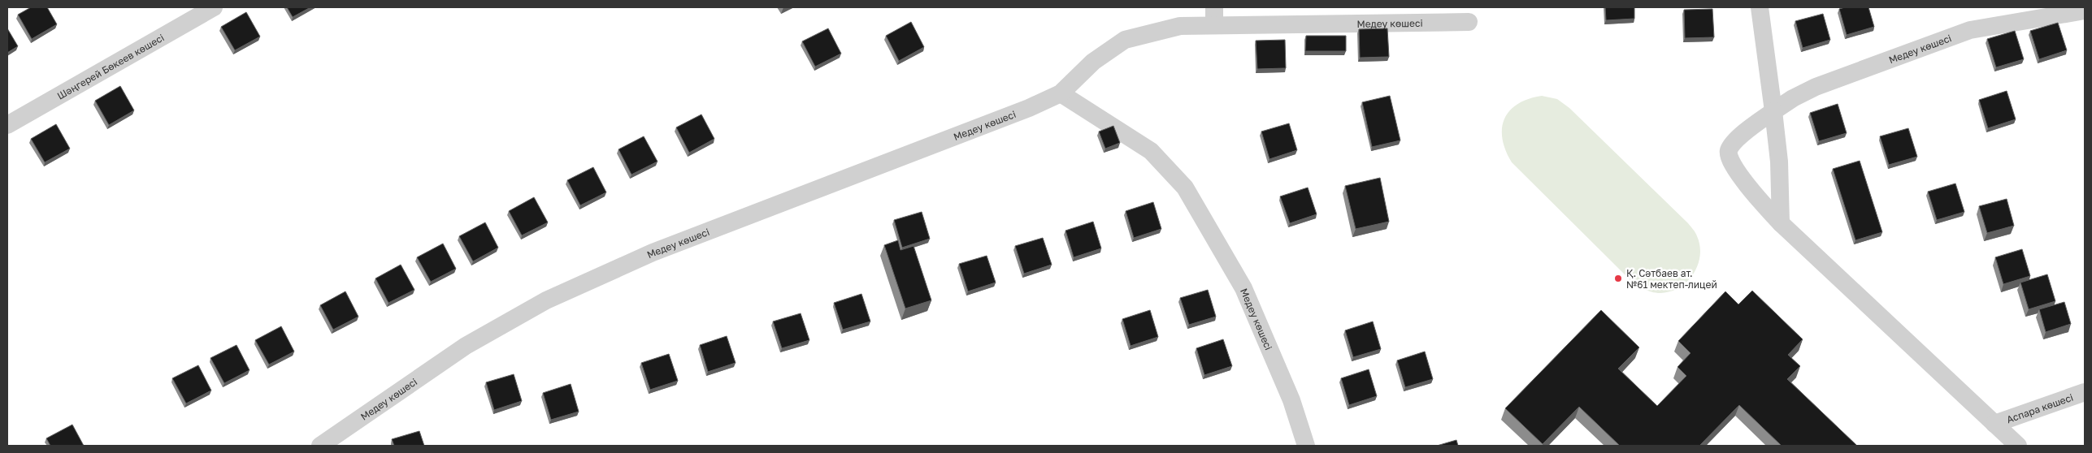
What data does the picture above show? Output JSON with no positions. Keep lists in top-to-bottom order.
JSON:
{
  "streets": {
    "street": ["Медеу көшесі", "Шәңгерей Бөкеев көшесі", "Аспара көшесі"]
  },
  "crossings": [
    ["Медеу көшесі", "Аспара көшесі"]
  ],
  "places": ["Қ. Сәтбаев ат. №61 мектеп-лицей"]
}
